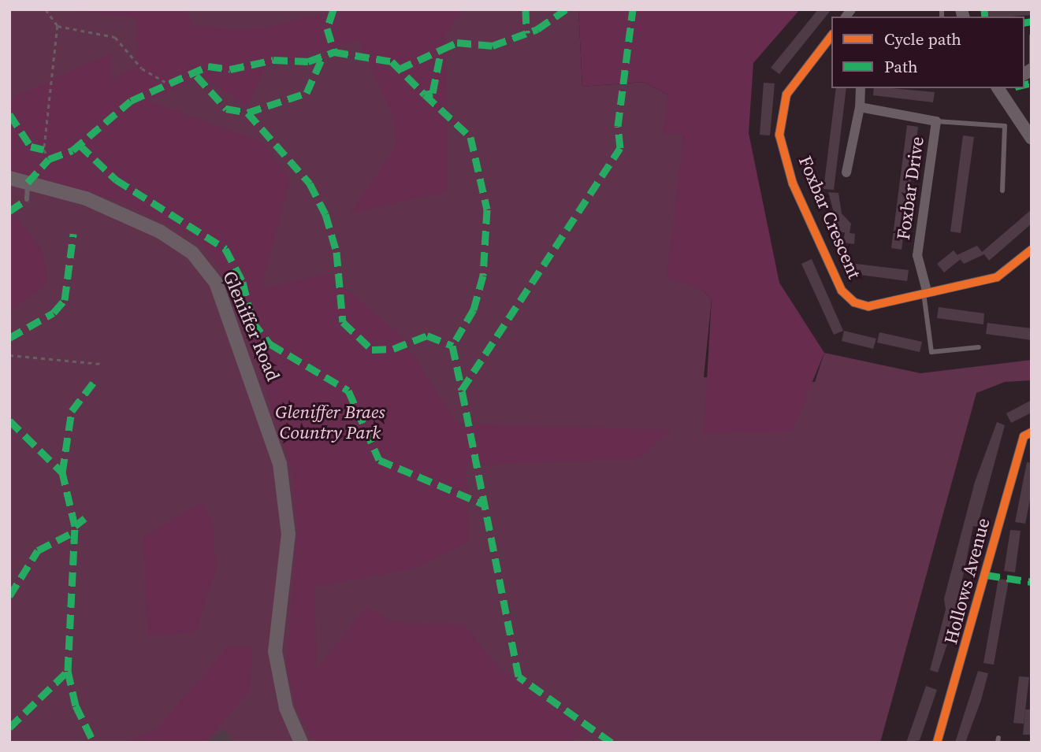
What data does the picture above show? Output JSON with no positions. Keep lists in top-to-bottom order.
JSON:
{
  "streets": {
    "main road": ["Gleniffer Road"],
    "street": ["Foxbar Drive", "Foxbar Crescent", "Hollows Avenue"]
  },
  "crossings": [
    ["Foxbar Drive", "Foxbar Crescent"]
  ],
  "parks": ["Gleniffer Braes Country Park"],
  "legend": ["Cycle path", "Path"]
}
